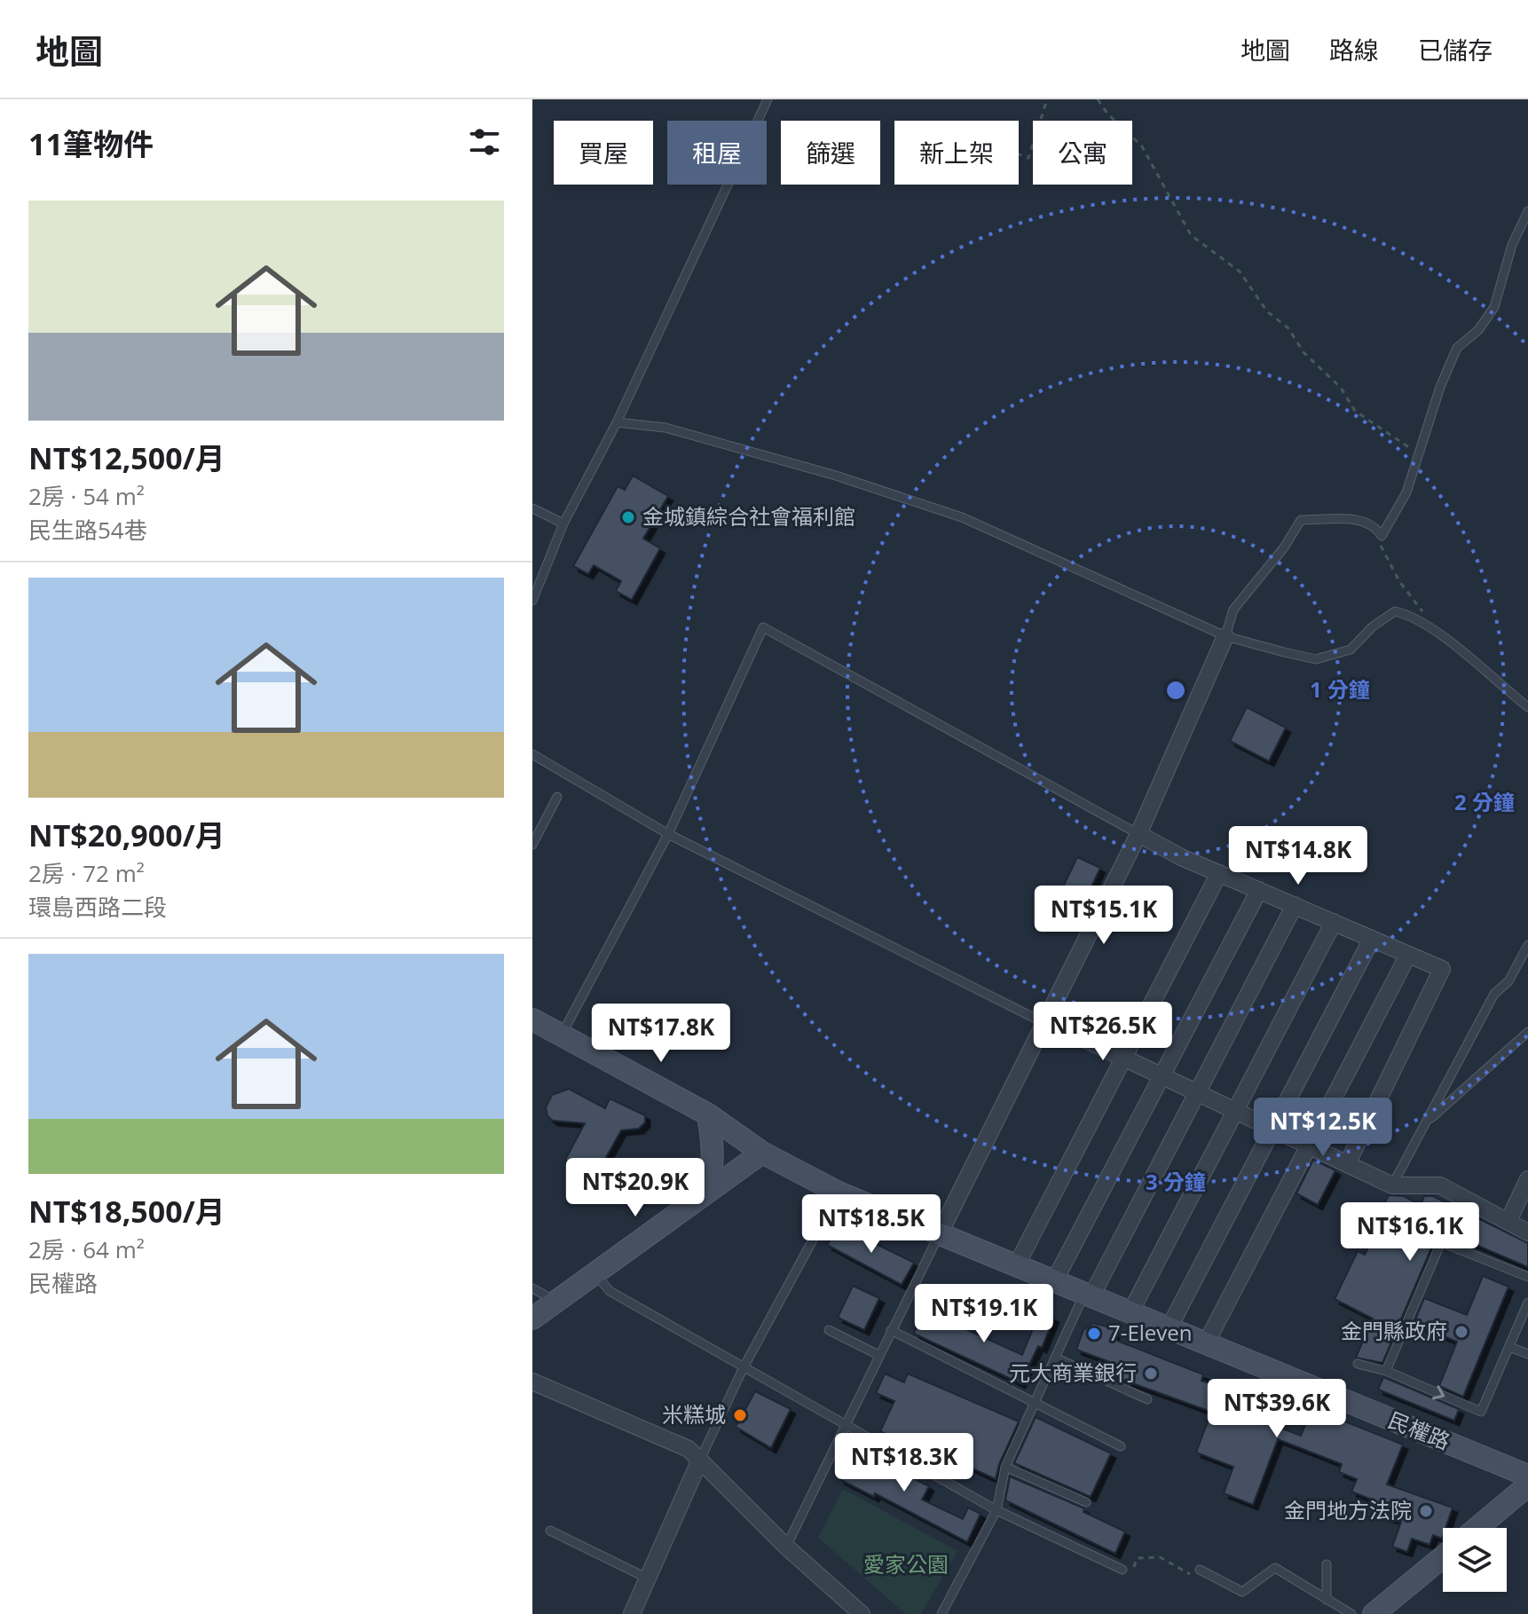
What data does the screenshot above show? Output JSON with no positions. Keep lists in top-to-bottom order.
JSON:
{
  "streets": {
    "main road": ["民權路"]
  },
  "parks": ["愛家公園"],
  "places": [
    "金城鎮綜合社會福利館",
    "金門縣政府",
    "7-Eleven",
    "元大商業銀行",
    "米糕城",
    "金門地方法院"
  ],
  "page": {
    "header": "地圖",
    "nav": ["地圖", "路線", "已儲存"],
    "heading": "11筆物件",
    "chip": [
      "買屋",
      "租屋",
      "篩選",
      "新上架",
      "公寓"
    ],
    "list": [
      {
        "name": "NT$12,500/月",
        "note": "2房 · 54 m² · 民生路54巷"
      },
      {
        "name": "NT$20,900/月",
        "note": "2房 · 72 m² · 環島西路二段"
      },
      {
        "name": "NT$18,500/月",
        "note": "2房 · 64 m² · 民權路"
      }
    ],
    "price": [
      "NT$14.8K",
      "NT$15.1K",
      "NT$26.5K",
      "NT$17.8K",
      "NT$12.5K",
      "NT$20.9K",
      "NT$18.5K",
      "NT$16.1K",
      "NT$19.1K",
      "NT$39.6K",
      "NT$18.3K"
    ]
  },
  "rings": ["1 分鐘", "2 分鐘", "3 分鐘"]
}
